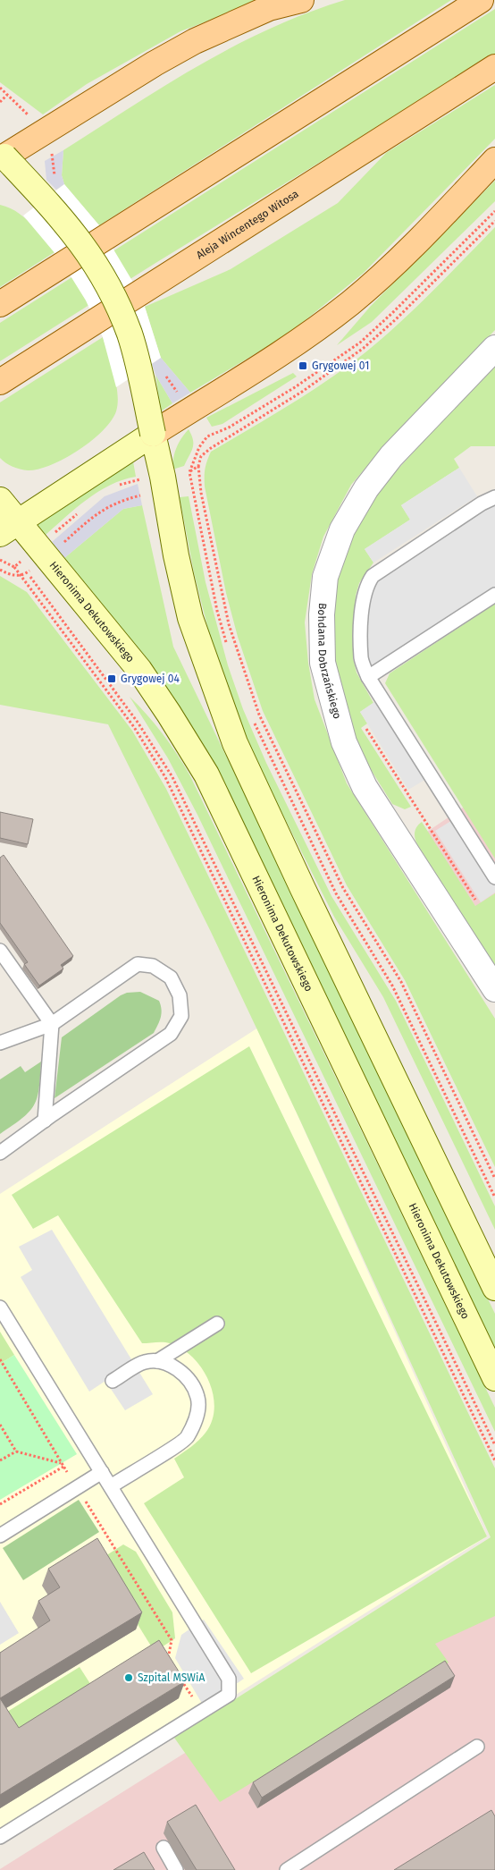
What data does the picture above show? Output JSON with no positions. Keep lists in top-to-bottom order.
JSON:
{
  "streets": {
    "main road": ["Aleja Wincentego Witosa"],
    "street": ["Hieronima Dekutowskiego", "Bohdana Dobrzańskiego"]
  },
  "places": {
    "transit": ["Grygowej 01", "Grygowej 04"],
    "other": ["Szpital MSWiA"]
  }
}
